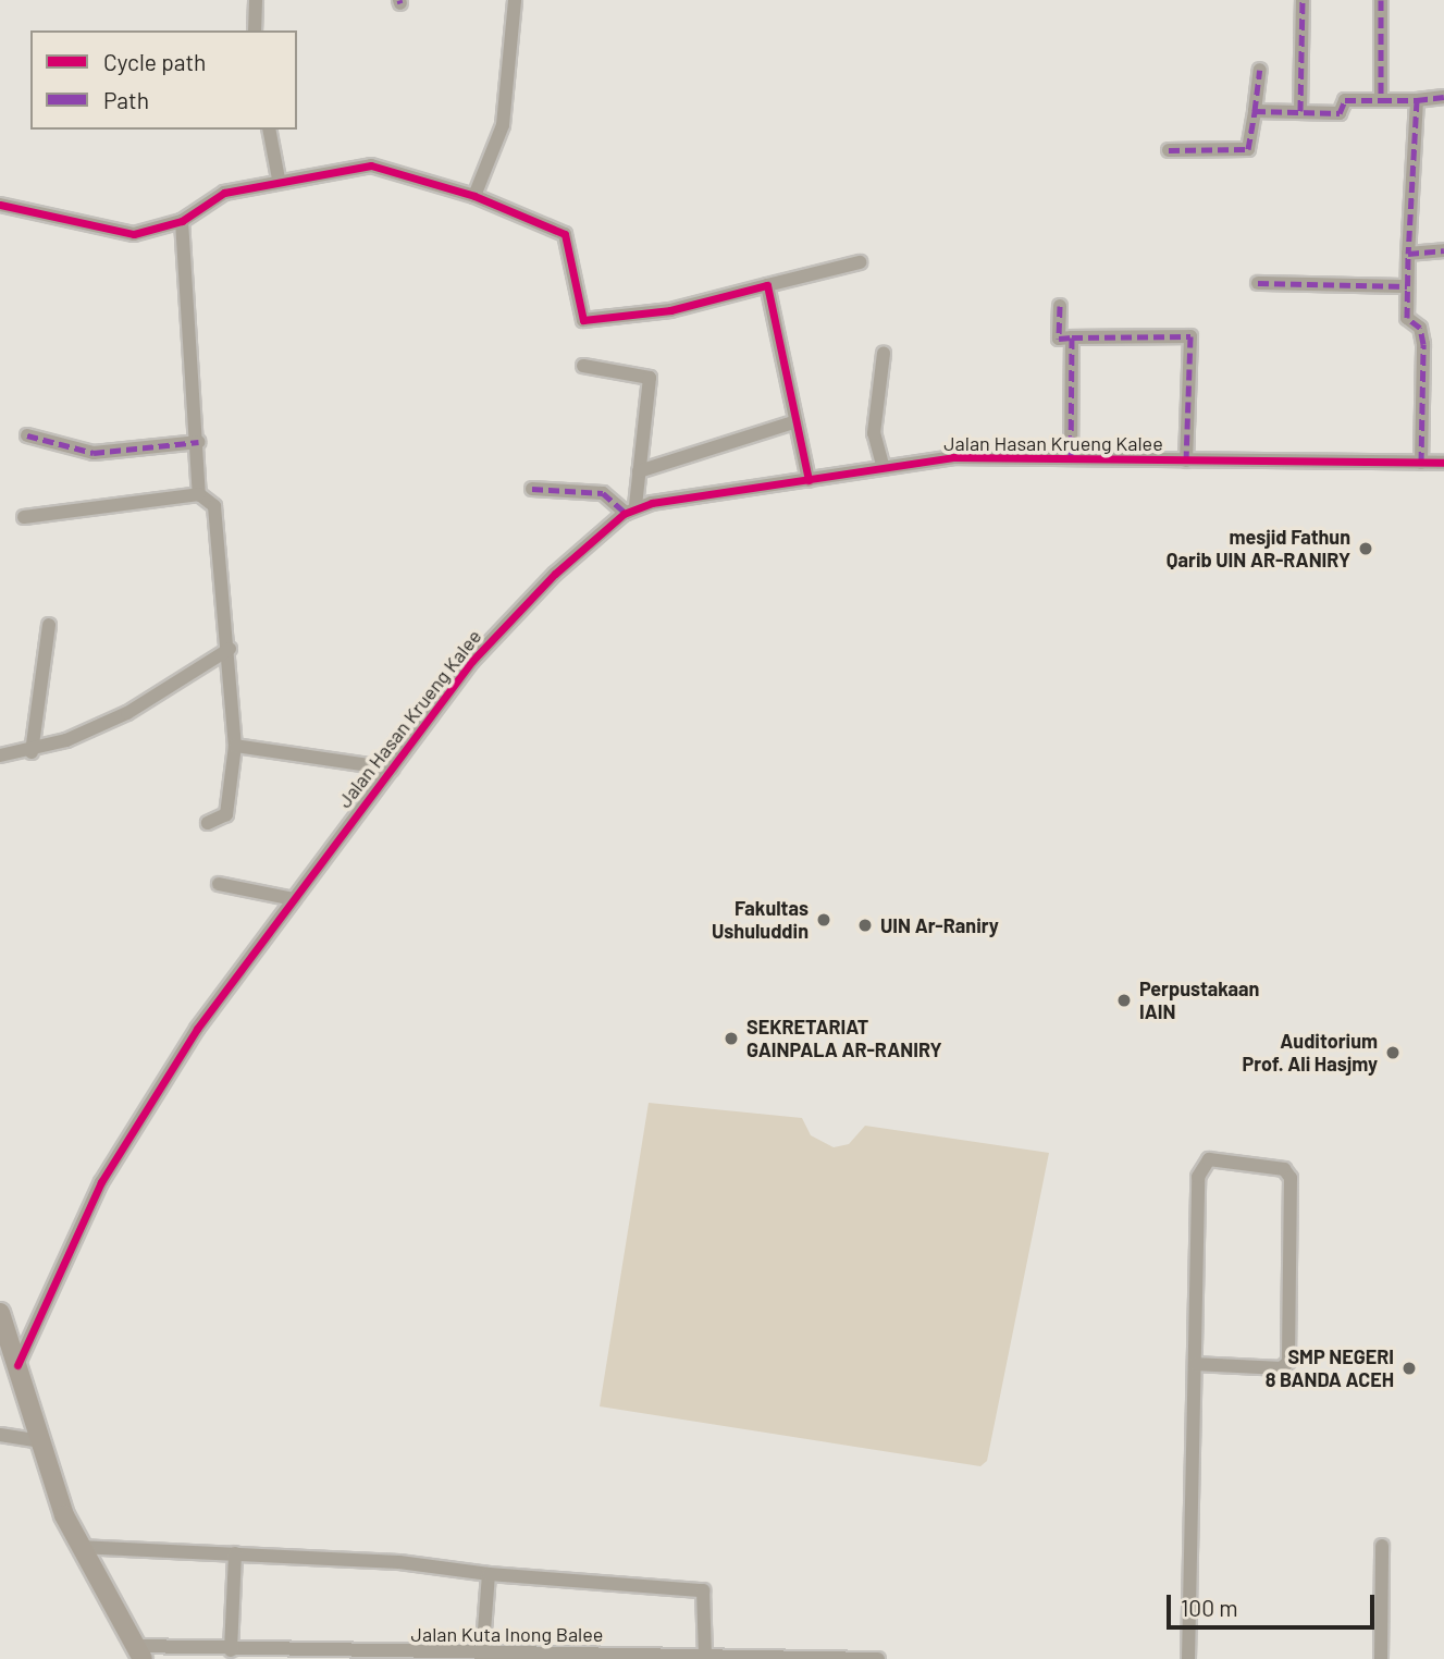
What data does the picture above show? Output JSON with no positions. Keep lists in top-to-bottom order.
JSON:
{
  "streets": {
    "street": ["Jalan Hasan Krueng Kalee", "Jalan Kuta Inong Balee"]
  },
  "places": [
    "mesjid Fathun Qarib UIN AR-RANIRY",
    "Fakultas Ushuluddin",
    "UIN Ar-Raniry",
    "Perpustakaan IAIN",
    "SEKRETARIAT GAINPALA AR-RANIRY",
    "Auditorium Prof. Ali Hasjmy",
    "SMP NEGERI 8 BANDA ACEH"
  ],
  "legend": ["Cycle path", "Path"],
  "scale_bar": "100 m"
}
